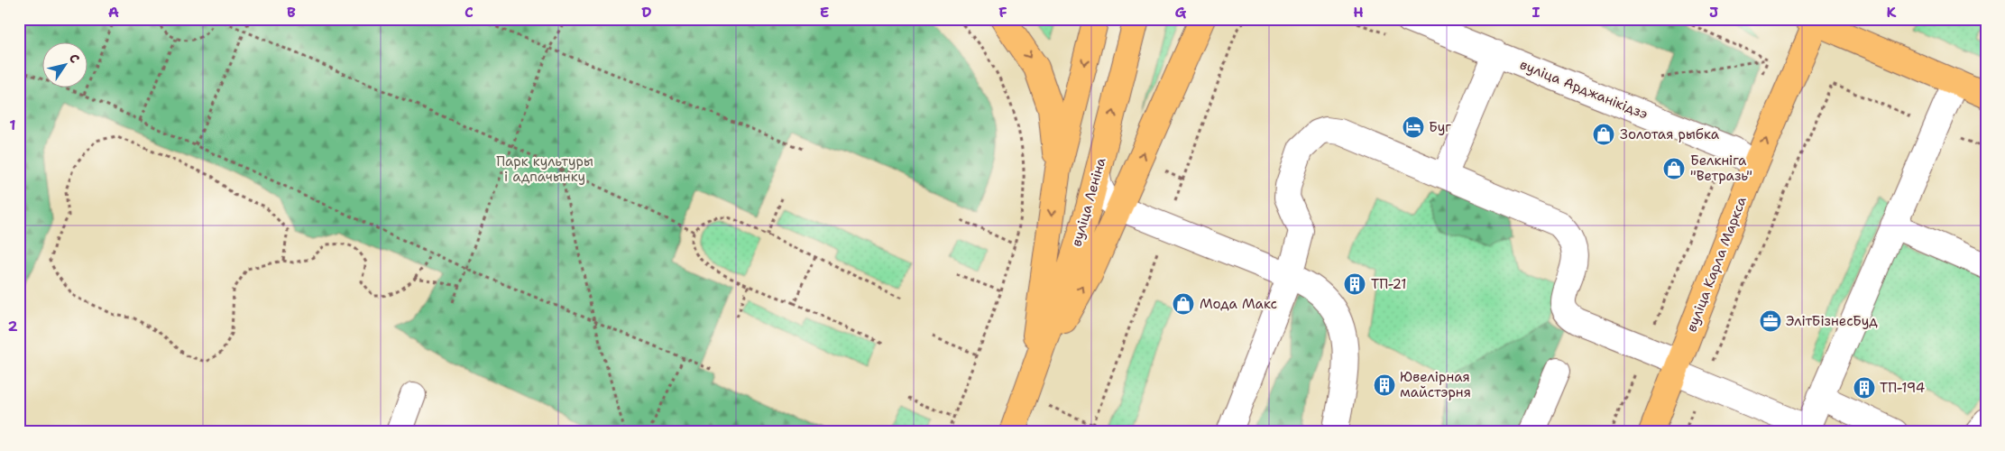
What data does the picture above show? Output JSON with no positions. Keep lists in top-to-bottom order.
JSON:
{
  "streets": {
    "main road": ["вуліца Леніна", "вуліца Карла Маркса"],
    "street": ["вуліца Арджанікідзэ"]
  },
  "crossings": [
    ["вуліца Арджанікідзэ", "вуліца Карла Маркса"]
  ],
  "one_way": ["вуліца Карла Маркса"],
  "parks": ["Парк культуры і адпачынку"],
  "places": {
    "hotel": ["Буг"],
    "shop": ["Золотая рыбка", "Белкніга \"Ветразь\"", "Мода Макс"],
    "building": ["ТП-21", "Ювелірная майстэрня", "ТП-194"],
    "office": ["ЭлітБізнесБуд"]
  },
  "north": "top right",
  "grid": {
    "columns": [
      "A",
      "B",
      "C",
      "D",
      "E",
      "F",
      "G",
      "H",
      "I",
      "J",
      "K"
    ],
    "rows": ["1", "2"]
  }
}
